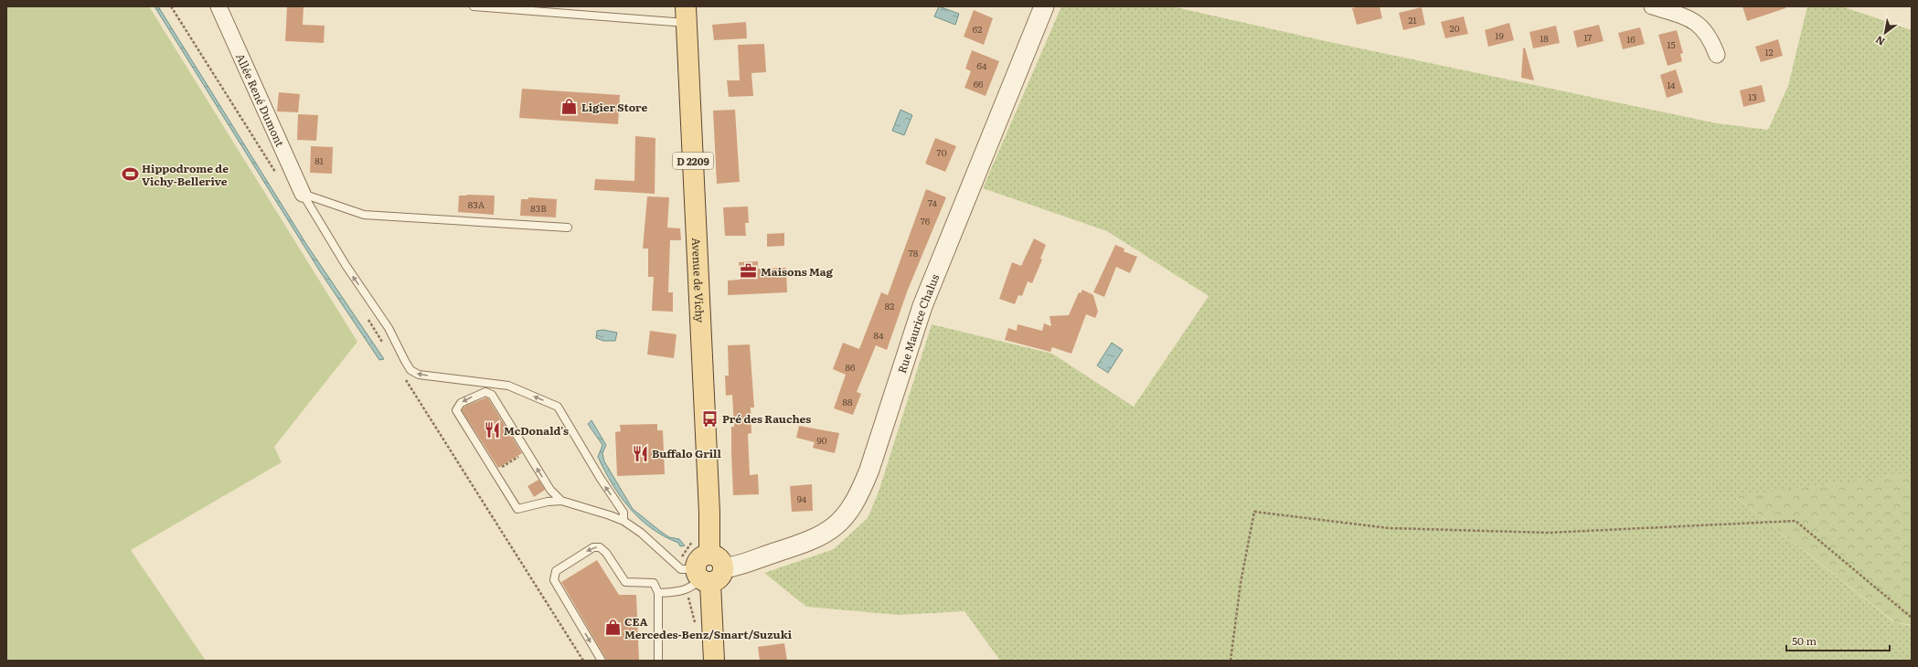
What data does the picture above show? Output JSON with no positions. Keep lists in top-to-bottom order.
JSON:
{
  "streets": {
    "main road": ["D 2209", "Avenue de Vichy"],
    "street": ["Allée René Dumont", "Rue Maurice Chalus"]
  },
  "crossings": [
    ["Avenue de Vichy", "Rue Maurice Chalus"]
  ],
  "places": {
    "shop": ["Ligier Store", "CEA Mercedes-Benz/Smart/Suzuki"],
    "sports": ["Hippodrome de Vichy-Bellerive"],
    "office": ["Maisons Mag"],
    "bus stop": ["Pré des Rauches"],
    "restaurant": ["McDonald's", "Buffalo Grill"]
  },
  "house_numbers": [
    "21",
    "20",
    "62",
    "19",
    "17",
    "18",
    "16",
    "15",
    "12",
    "64",
    "66",
    "14",
    "13",
    "70",
    "81",
    "74",
    "83A",
    "83B",
    "76",
    "78",
    "82",
    "84",
    "86",
    "88",
    "90",
    "94"
  ],
  "scale_bar": "50 m",
  "north": "bottom left"
}
